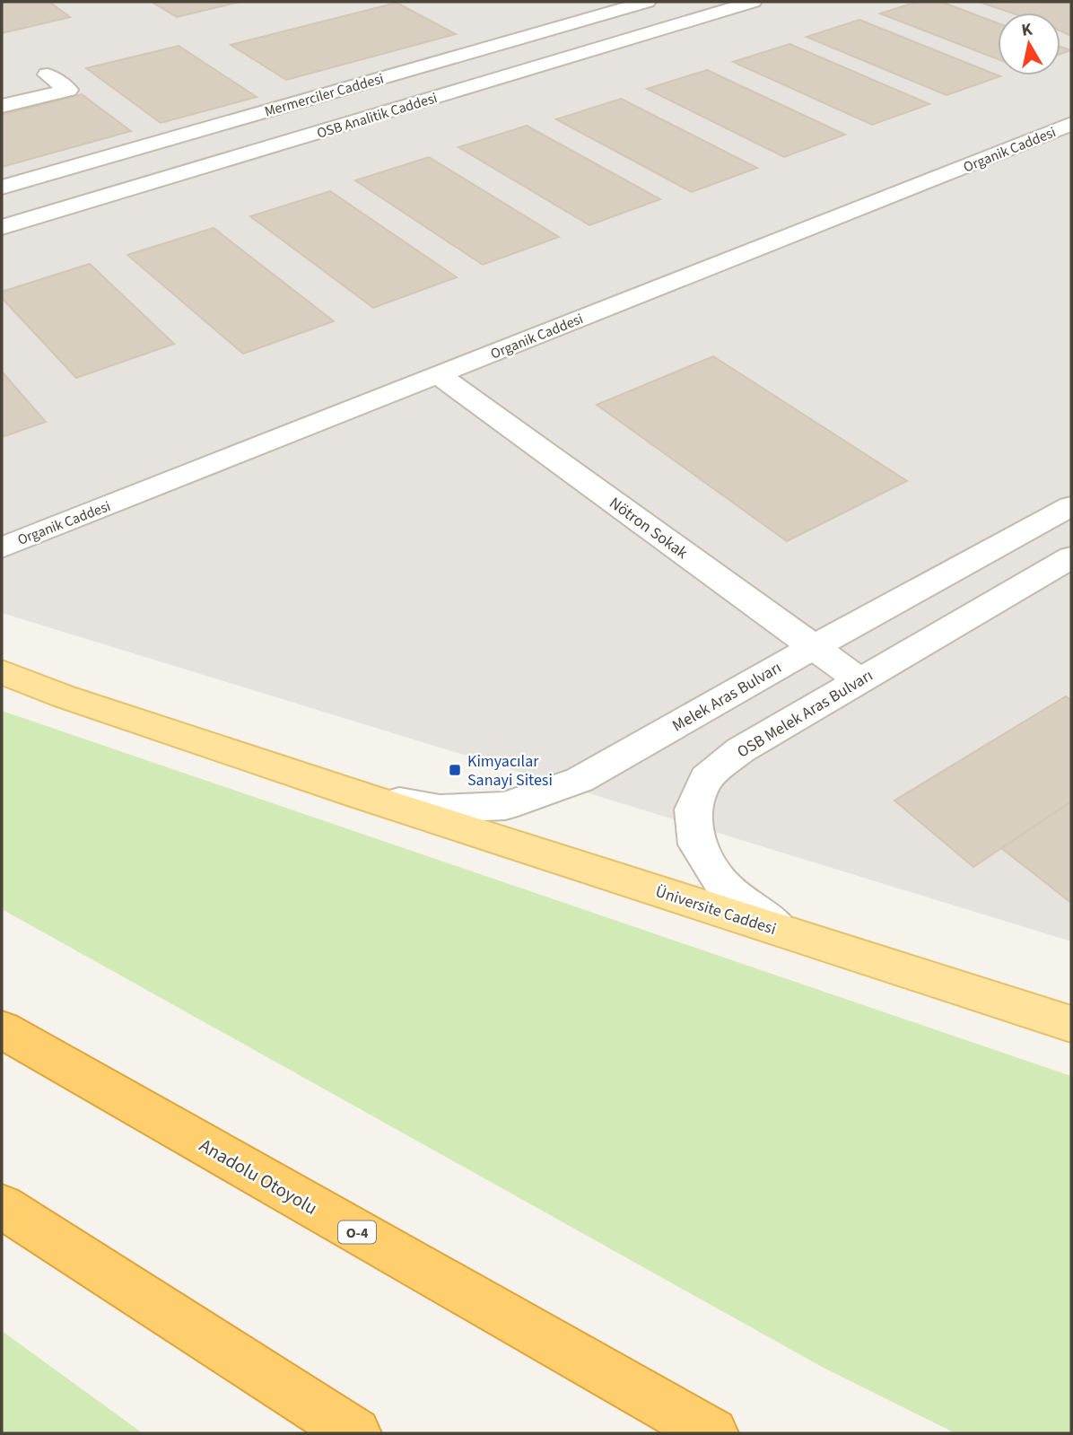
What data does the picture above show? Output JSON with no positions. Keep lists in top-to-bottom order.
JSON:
{
  "streets": {
    "highway": ["Anadolu Otoyolu", "O-4"],
    "main road": ["Üniversite Caddesi"],
    "street": [
      "Mermerciler Caddesi",
      "OSB Analitik Caddesi",
      "Organik Caddesi",
      "Nötron Sokak",
      "Melek Aras Bulvarı",
      "OSB Melek Aras Bulvarı"
    ]
  },
  "crossings": [
    ["Organik Caddesi", "Nötron Sokak"],
    ["Nötron Sokak", "Melek Aras Bulvarı"],
    ["Nötron Sokak", "OSB Melek Aras Bulvarı"],
    ["Melek Aras Bulvarı", "Üniversite Caddesi"],
    ["OSB Melek Aras Bulvarı", "Üniversite Caddesi"]
  ],
  "places": {
    "transit": ["Kimyacılar Sanayi Sitesi"]
  },
  "north": "top"
}
